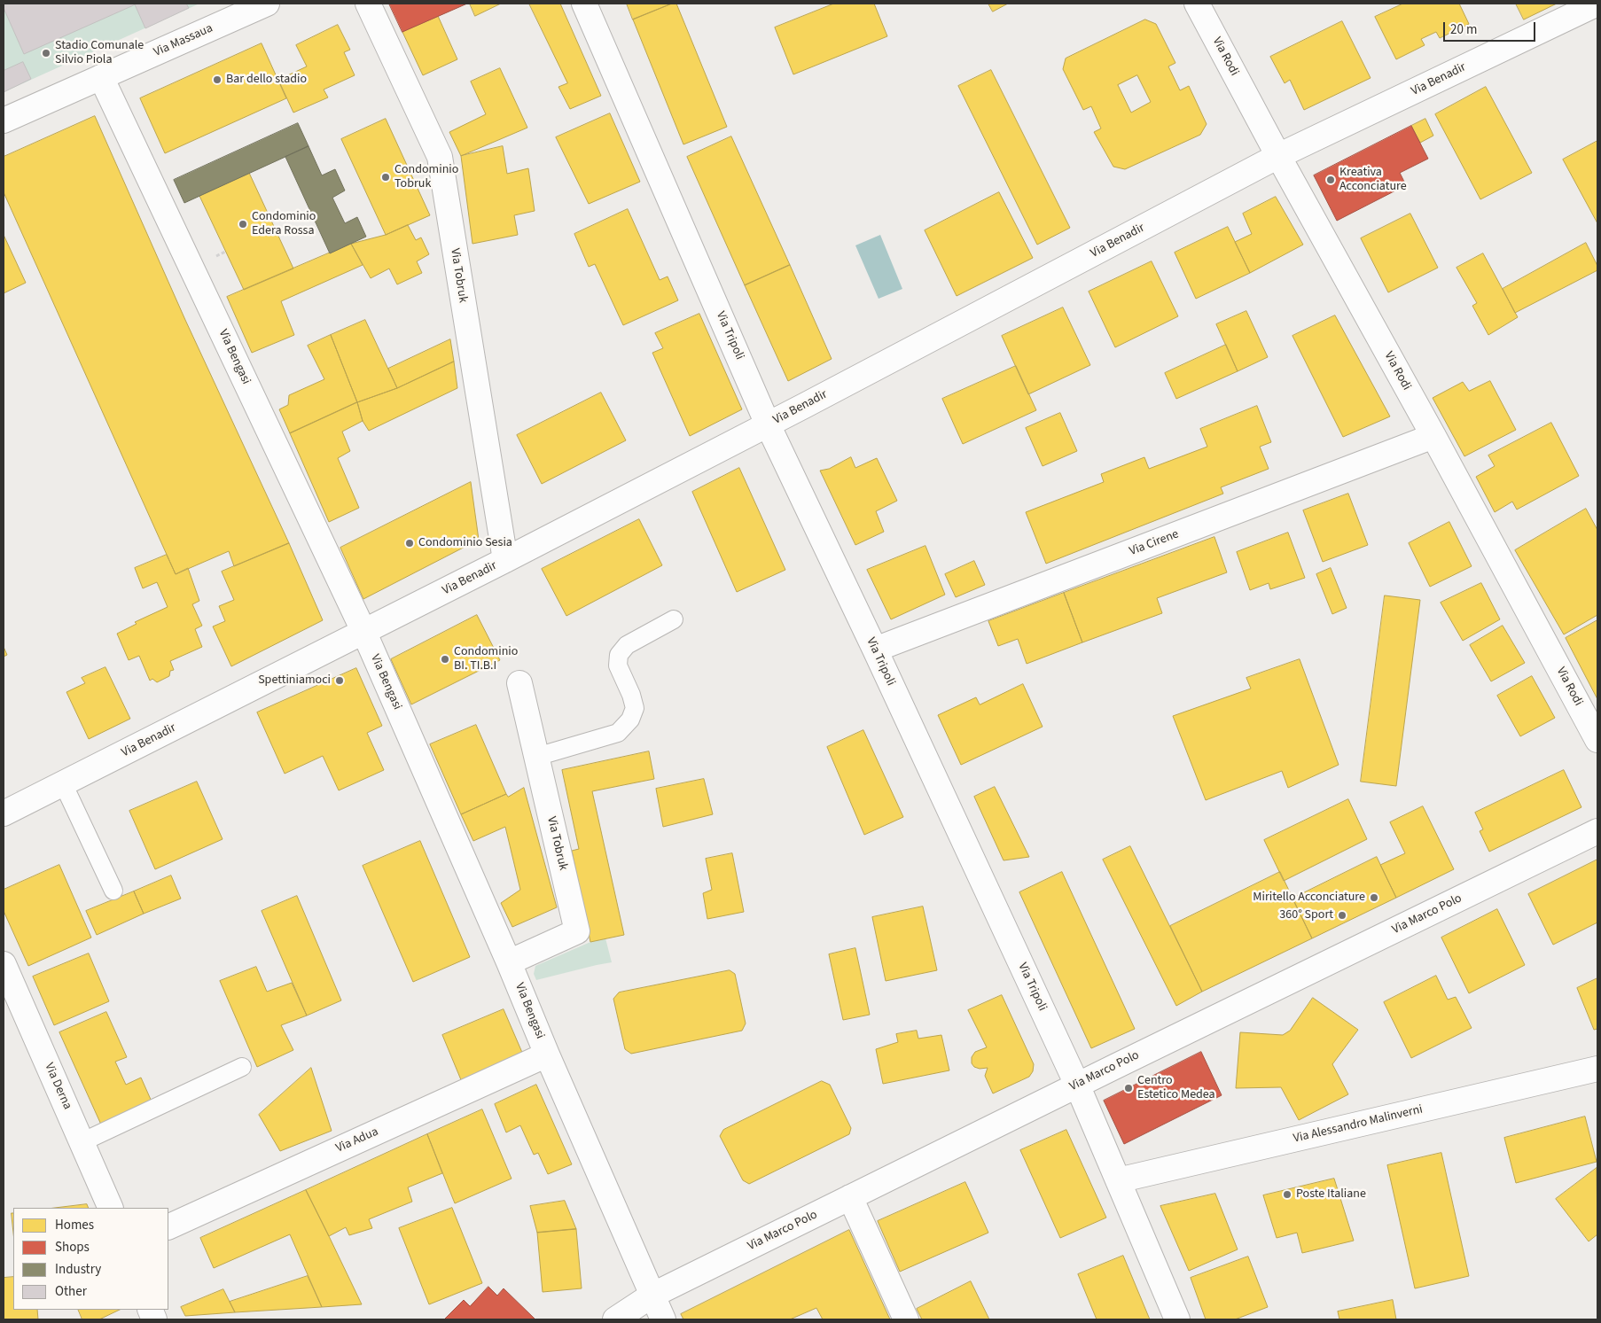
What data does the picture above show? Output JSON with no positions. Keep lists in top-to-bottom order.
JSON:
{
  "streets": {
    "street": [
      "Via Massaua",
      "Via Rodi",
      "Via Benadir",
      "Via Tobruk",
      "Via Tripoli",
      "Via Bengasi",
      "Via Cirene",
      "Via Marco Polo",
      "Via Derna",
      "Via Alessandro Malinverni",
      "Via Adua"
    ]
  },
  "crossings": [
    ["Via Massaua", "Via Bengasi"],
    ["Via Rodi", "Via Benadir"],
    ["Via Rodi", "Via Cirene"],
    ["Via Benadir", "Via Tobruk"],
    ["Via Benadir", "Via Tripoli"],
    ["Via Benadir", "Via Bengasi"],
    ["Via Tobruk", "Via Bengasi"],
    ["Via Tripoli", "Via Cirene"],
    ["Via Tripoli", "Via Marco Polo"],
    ["Via Tripoli", "Via Alessandro Malinverni"],
    ["Via Bengasi", "Via Marco Polo"],
    ["Via Bengasi", "Via Adua"]
  ],
  "places": [
    "Stadio Comunale Silvio Piola",
    "Bar dello stadio",
    "Condominio Tobruk",
    "Kreativa Acconciature",
    "Condominio Edera Rossa",
    "Condominio Sesia",
    "Condominio BI. TI.B.I",
    "Spettiniamoci",
    "Miritello Acconciature",
    "360° Sport",
    "Centro Estetico Medea",
    "Poste Italiane"
  ],
  "legend": [
    "Homes",
    "Shops",
    "Industry",
    "Other"
  ],
  "scale_bar": "20 m"
}
